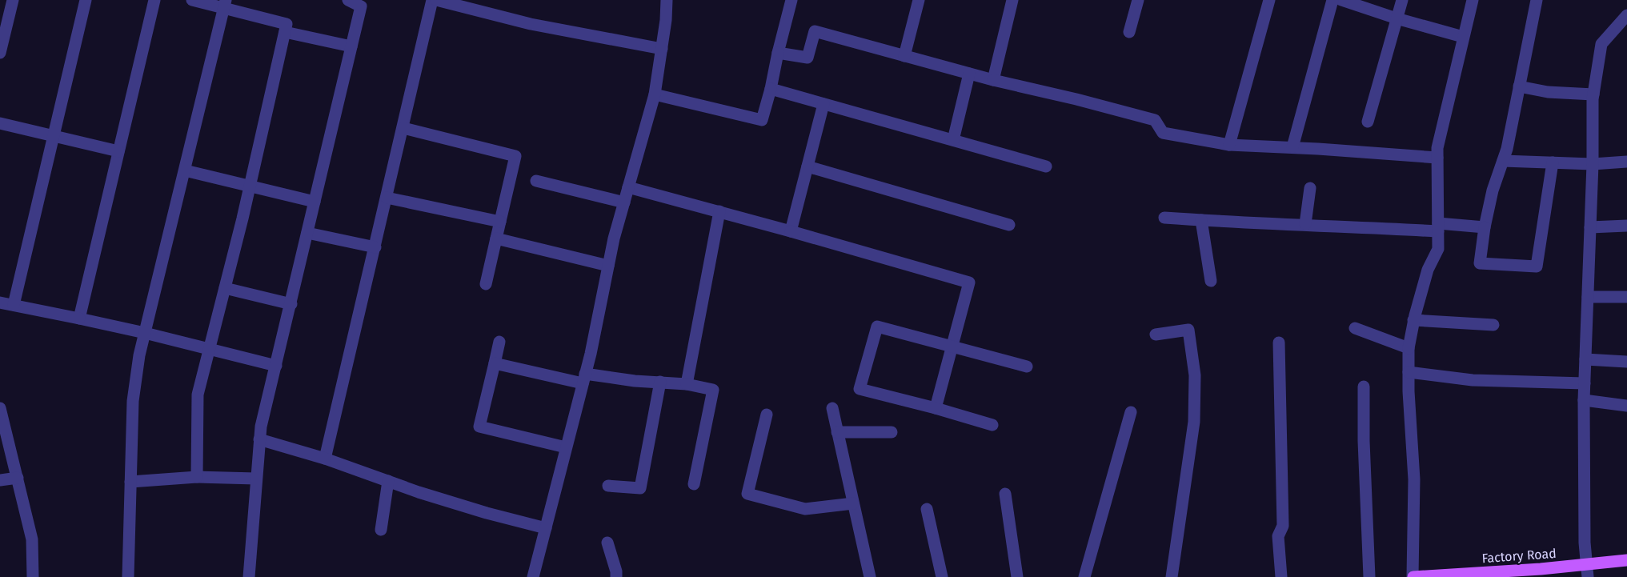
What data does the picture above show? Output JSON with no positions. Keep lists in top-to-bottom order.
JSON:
{
  "streets": {
    "main road": ["Factory Road"]
  }
}
